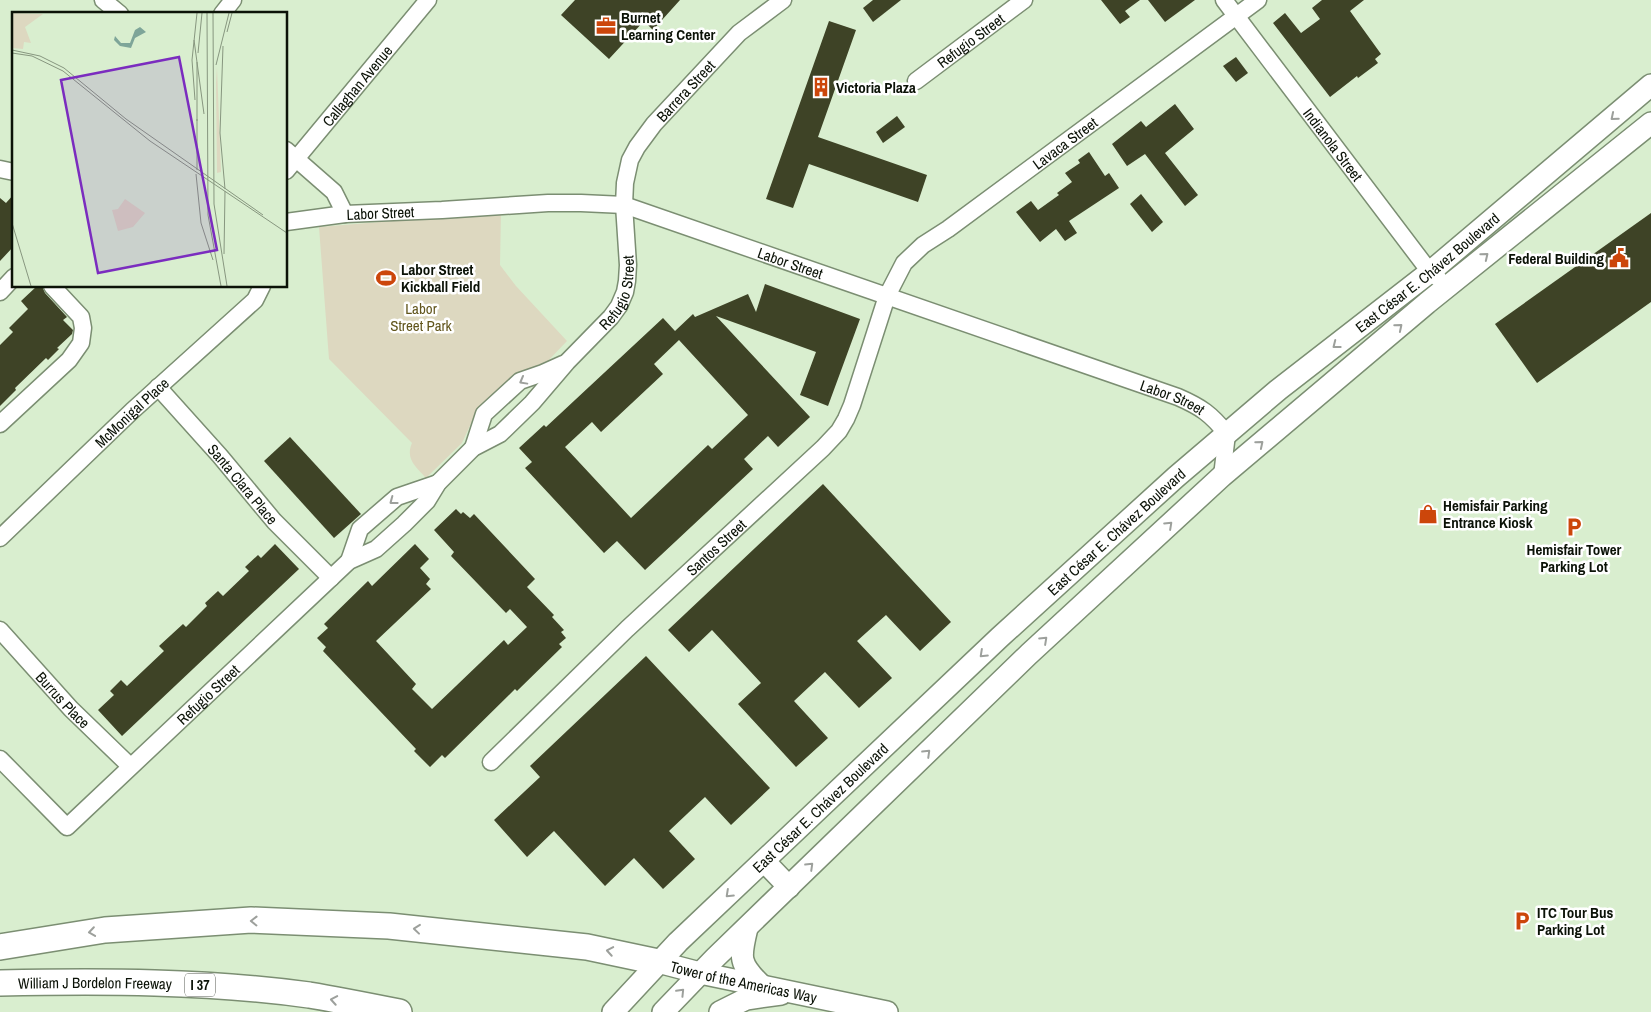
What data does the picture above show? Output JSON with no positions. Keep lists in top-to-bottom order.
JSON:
{
  "streets": {
    "highway": ["William J Bordelon Freeway", "I 37"],
    "main road": ["East César E. Chávez Boulevard", "Tower of the Americas Way"],
    "street": [
      "Refugio Street",
      "Callaghan Avenue",
      "Barrera Street",
      "Lavaca Street",
      "Indianola Street",
      "Labor Street",
      "McMonigal Place",
      "Santa Clara Place",
      "Santos Street",
      "Burrus Place"
    ]
  },
  "crossings": [
    ["Refugio Street", "Barrera Street"],
    ["Refugio Street", "Labor Street"],
    ["Refugio Street", "Santa Clara Place"],
    ["Refugio Street", "Burrus Place"],
    ["Barrera Street", "Labor Street"],
    ["Lavaca Street", "Indianola Street"],
    ["Lavaca Street", "Labor Street"],
    ["Lavaca Street", "Santos Street"],
    ["Indianola Street", "East César E. Chávez Boulevard"],
    ["Labor Street", "East César E. Chávez Boulevard"],
    ["Labor Street", "Santos Street"],
    ["East César E. Chávez Boulevard", "Tower of the Americas Way"],
    ["McMonigal Place", "Santa Clara Place"]
  ],
  "parks": ["Labor Street Park"],
  "places": {
    "office": ["Burnet Learning Center"],
    "building": ["Victoria Plaza"],
    "public building": ["Federal Building"],
    "sports": ["Labor Street Kickball Field"],
    "shop": ["Hemisfair Parking Entrance Kiosk"],
    "parking": ["Hemisfair Tower Parking Lot", "ITC Tour Bus Parking Lot"]
  }
}
